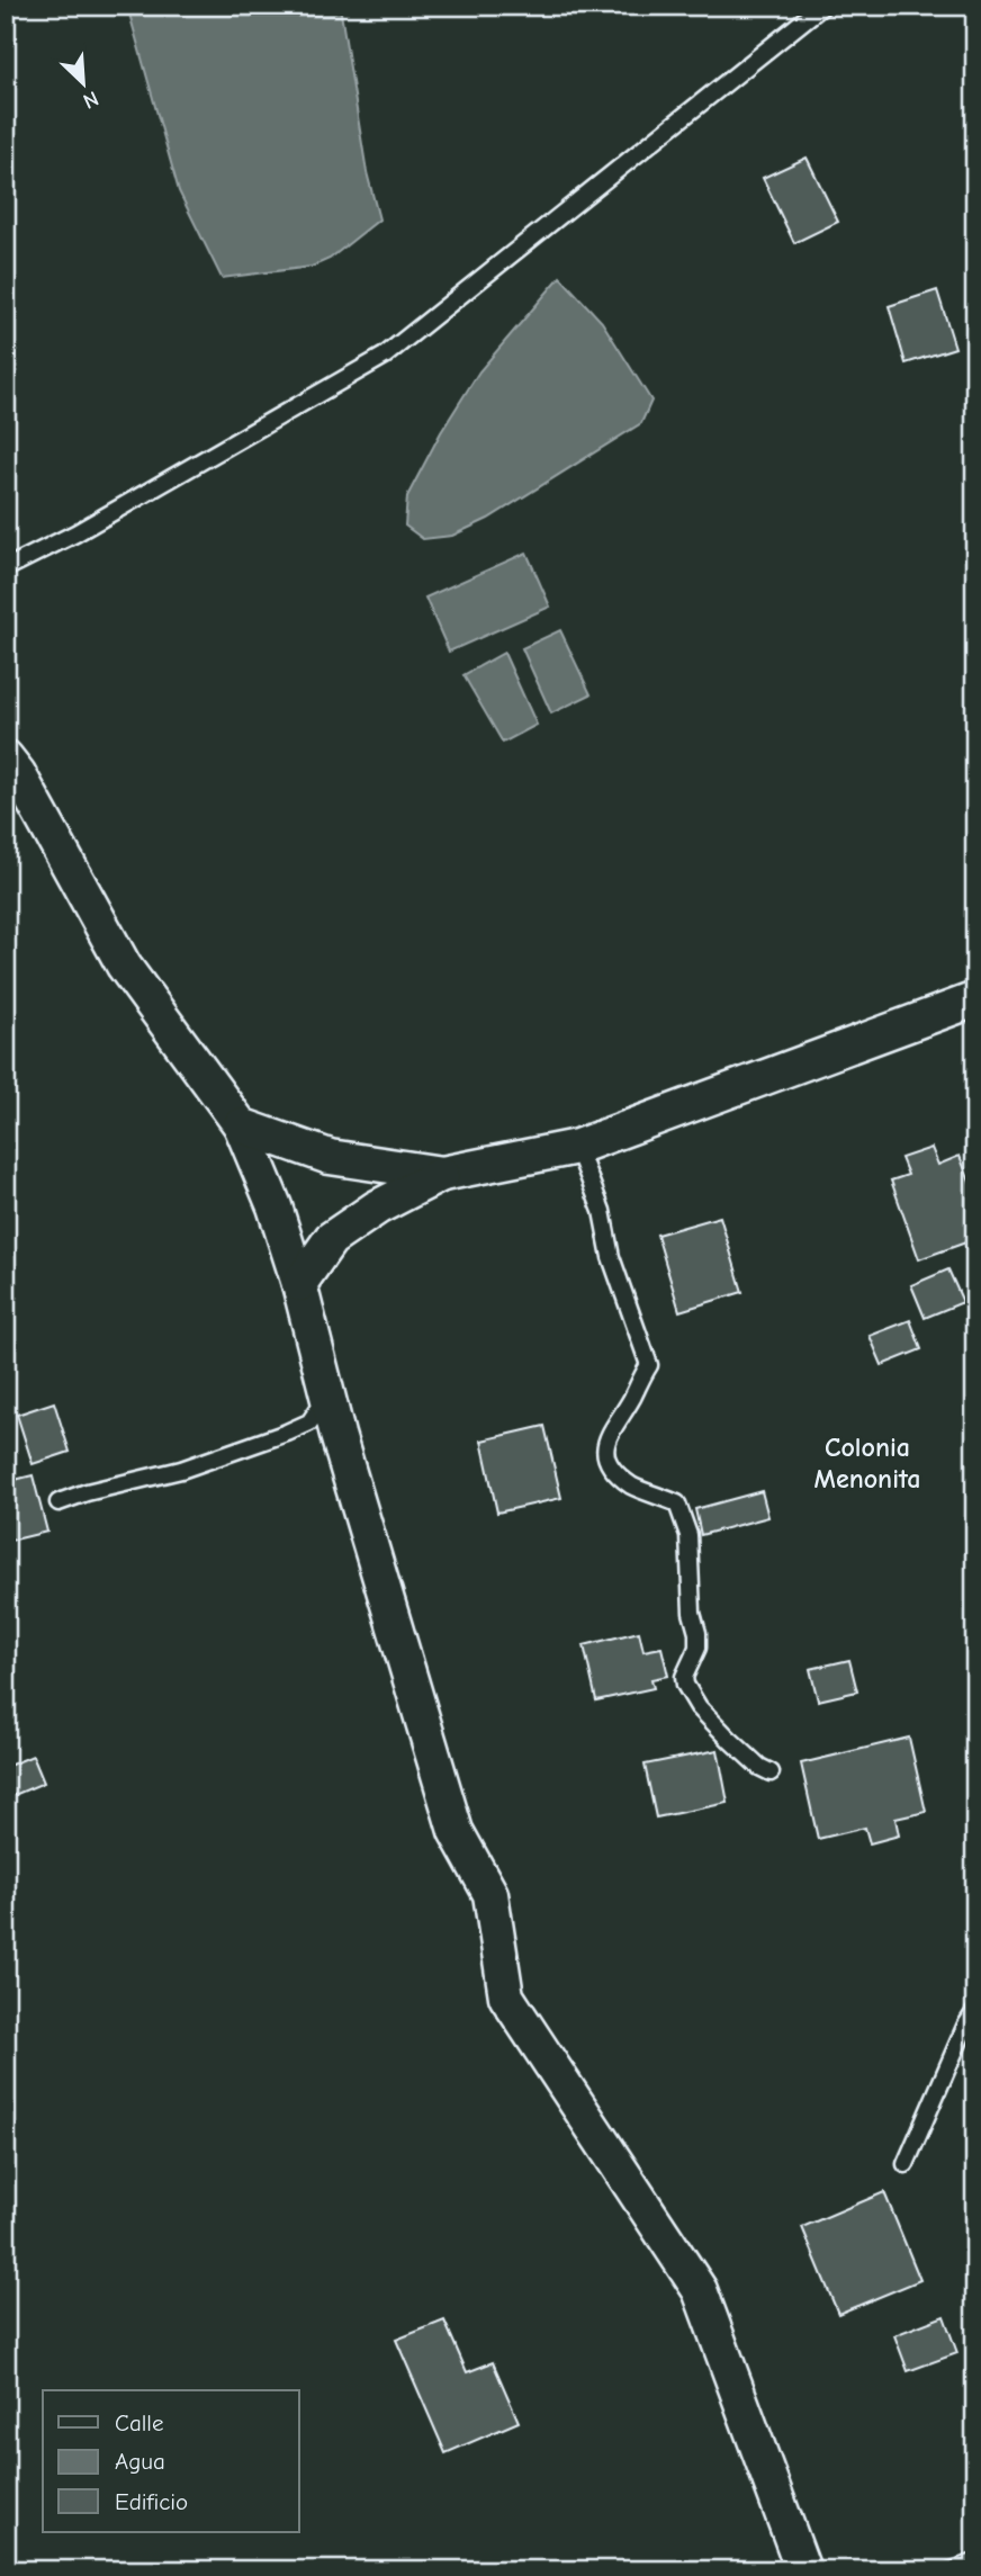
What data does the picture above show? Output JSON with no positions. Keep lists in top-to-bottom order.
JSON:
{
  "districts": ["Colonia Menonita"],
  "legend": ["Calle", "Agua", "Edificio"],
  "north": "bottom right"
}
